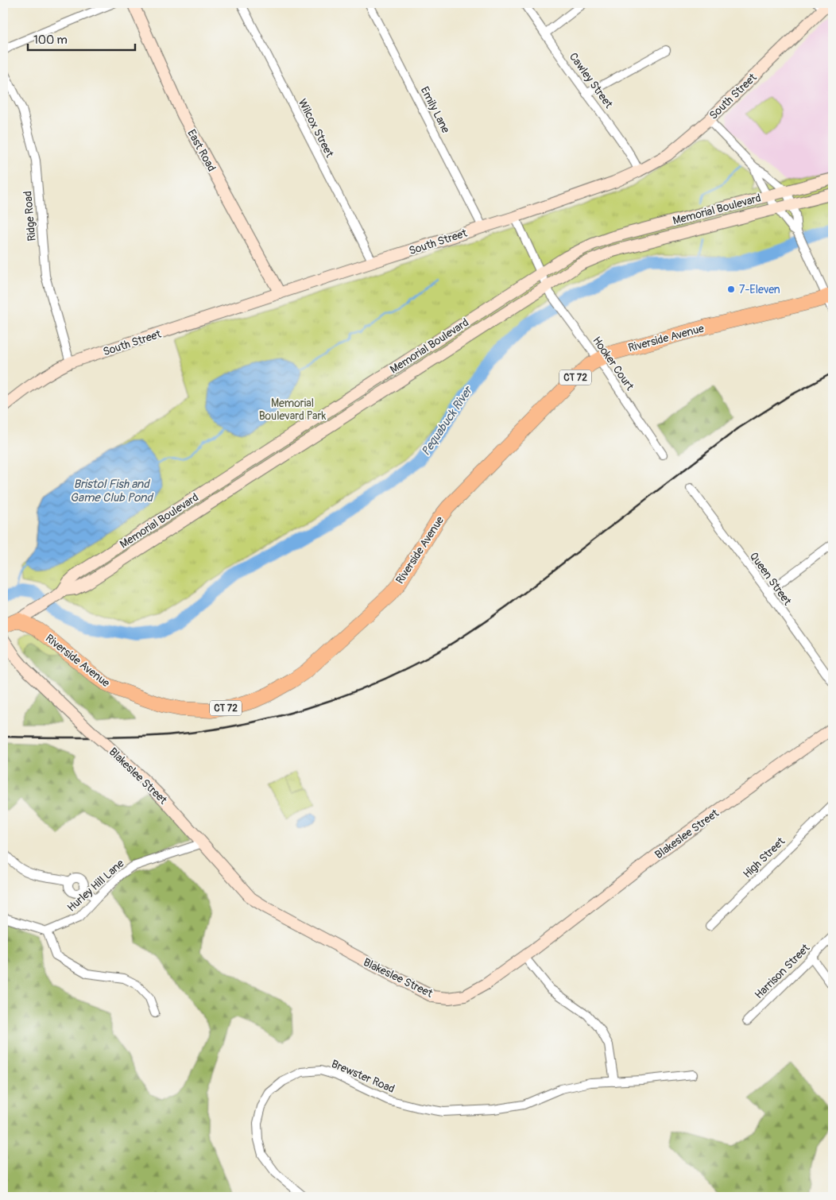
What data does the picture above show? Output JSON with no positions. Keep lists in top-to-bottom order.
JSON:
{
  "streets": {
    "highway": ["Riverside Avenue", "CT 72"],
    "main road": [
      "South Street",
      "East Road",
      "Memorial Boulevard",
      "Blakeslee Street"
    ],
    "street": [
      "Cawley Street",
      "Emily Lane",
      "Wilcox Street",
      "Ridge Road",
      "Hooker Court",
      "Queen Street",
      "High Street",
      "Hurley Hill Lane",
      "Harrison Street",
      "Brewster Road"
    ]
  },
  "crossings": [
    ["Cawley Street", "South Street"],
    ["South Street", "Emily Lane"],
    ["South Street", "Wilcox Street"],
    ["South Street", "East Road"],
    ["South Street", "Ridge Road"],
    ["South Street", "Hooker Court"],
    ["Memorial Boulevard", "Riverside Avenue"],
    ["Memorial Boulevard", "Hooker Court"],
    ["Riverside Avenue", "Hooker Court"],
    ["Blakeslee Street", "Hurley Hill Lane"]
  ],
  "water": ["Pequabuck River", "Bristol Fish and Game Club Pond"],
  "parks": ["Memorial Boulevard Park"],
  "places": ["7-Eleven"],
  "scale_bar": "100 m"
}
